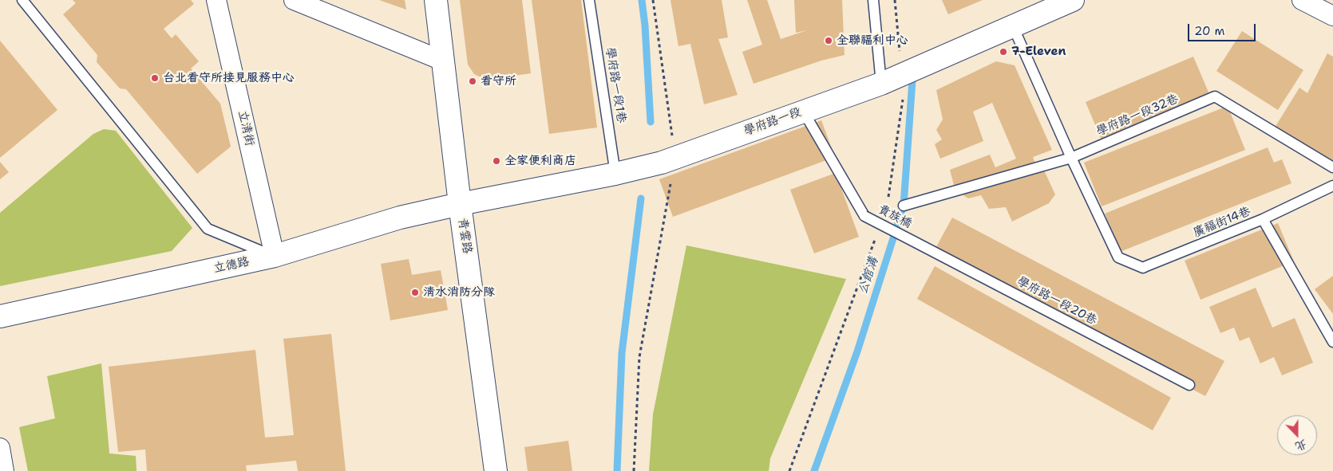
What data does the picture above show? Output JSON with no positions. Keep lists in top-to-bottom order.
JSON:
{
  "streets": {
    "street": [
      "學府路一段",
      "立清街",
      "青雲路",
      "立德路"
    ],
    "lane": [
      "學府路一段1巷",
      "學府路一段32巷",
      "貴族橋",
      "廣福街14巷",
      "學府路一段20巷"
    ]
  },
  "crossings": [
    ["學府路一段1巷", "學府路一段"],
    ["學府路一段32巷", "廣福街14巷"],
    ["學府路一段", "貴族橋"],
    ["學府路一段", "青雲路"],
    ["學府路一段", "立德路"],
    ["立清街", "立德路"],
    ["貴族橋", "學府路一段20巷"],
    ["青雲路", "立德路"]
  ],
  "water": ["公館溝"],
  "places": [
    "全聯福利中心",
    "7-Eleven",
    "台北看守所接見服務中心",
    "看守所",
    "全家便利商店",
    "清水消防分隊"
  ],
  "scale_bar": "20 m",
  "north": "bottom"
}
